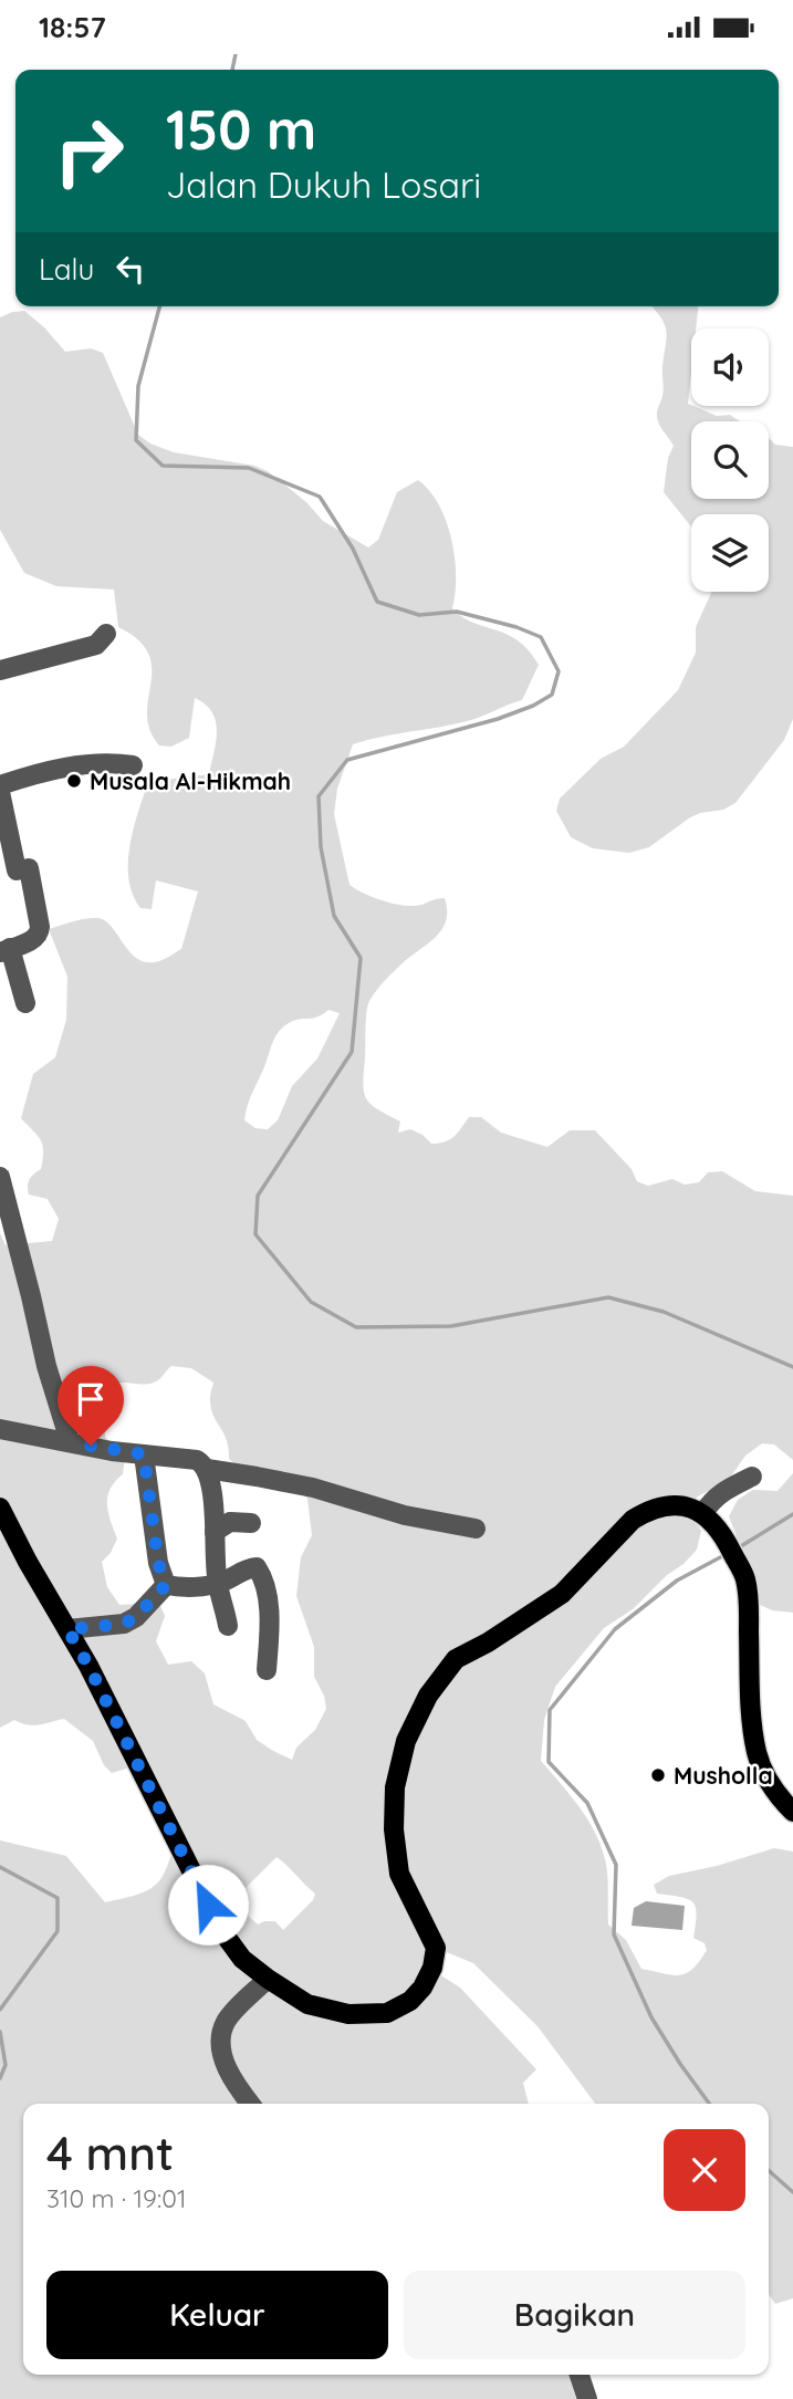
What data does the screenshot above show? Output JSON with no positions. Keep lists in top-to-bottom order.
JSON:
{
  "places": ["Musala Al-Hikmah", "Musholla"],
  "page": {
    "status": "18:57",
    "turn": ["150 m", "Jalan Dukuh Losari"],
    "then": "Lalu",
    "heading": ["4 mnt", "310 m · 19:01"],
    "buttons": ["Keluar", "Bagikan"]
  }
}
